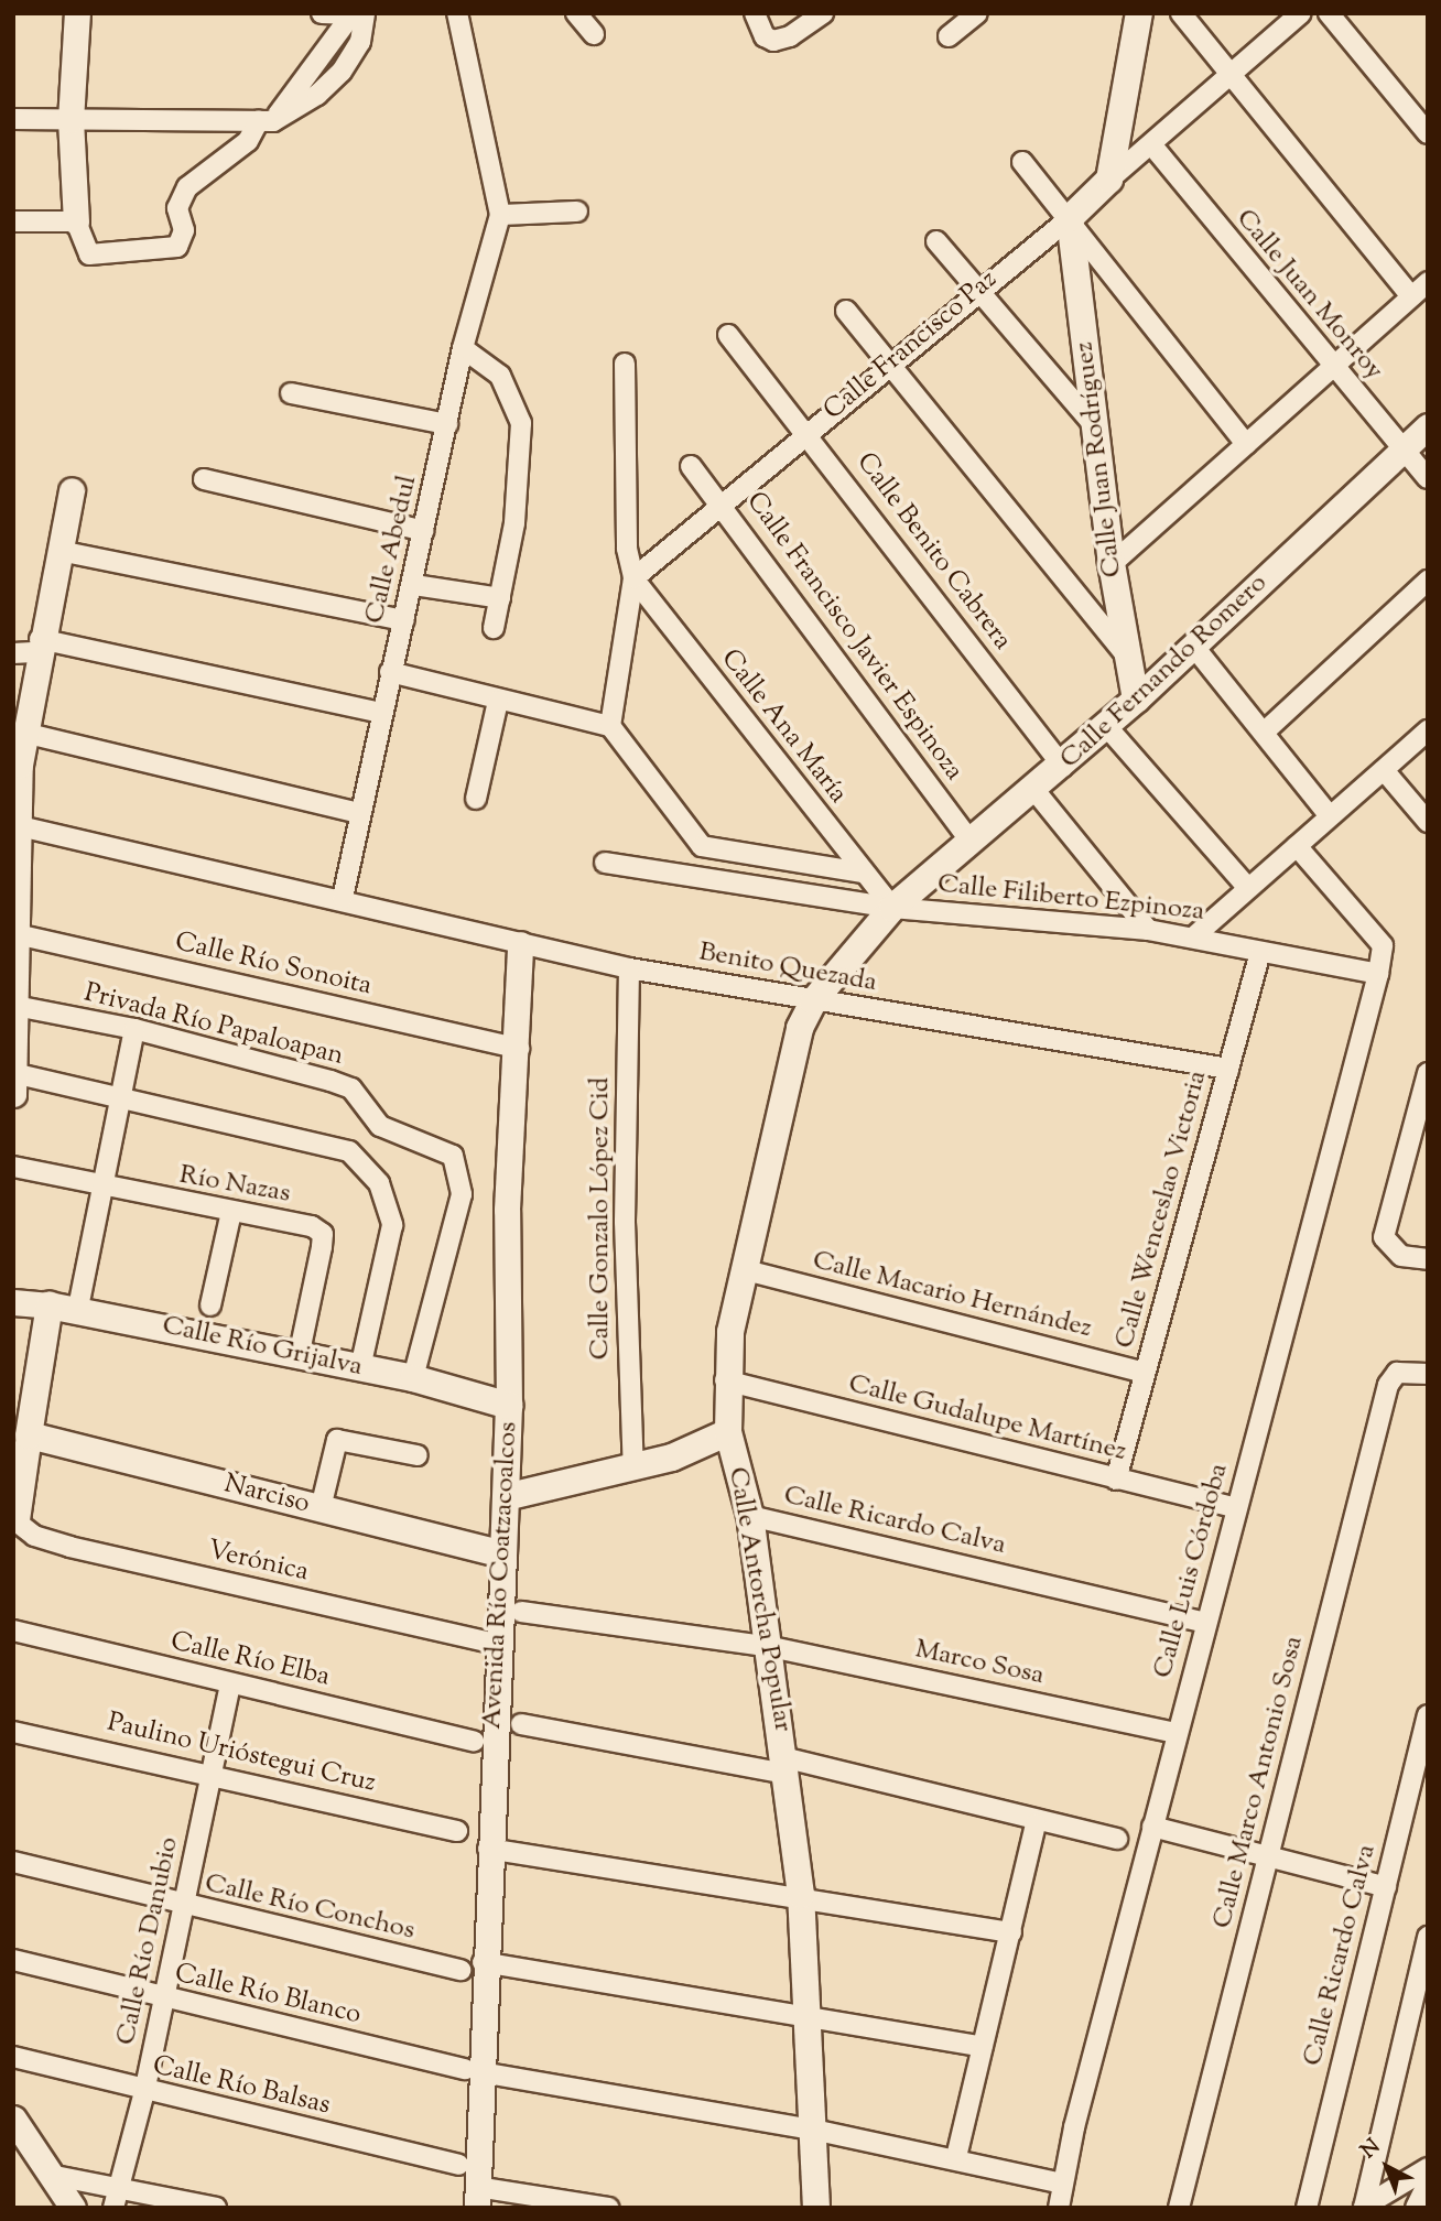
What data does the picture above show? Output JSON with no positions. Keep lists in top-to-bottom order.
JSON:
{
  "streets": {
    "main road": [
      "Calle Francisco Paz",
      "Calle Juan Rodríguez",
      "Calle Fernando Romero",
      "Calle Río Grijalva",
      "Narciso",
      "Avenida Río Coatzacoalcos",
      "Calle Antorcha Popular"
    ],
    "street": [
      "Calle Juan Monroy",
      "Calle Abedul",
      "Calle Benito Cabrera",
      "Calle Francisco Javier Espinoza",
      "Calle Ana María",
      "Calle Filiberto Ezpinoza",
      "Calle Río Sonoita",
      "Benito Quezada",
      "Privada Río Papaloapan",
      "Río Nazas",
      "Calle Wenceslao Victoria",
      "Calle Gonzalo López Cid",
      "Calle Macario Hernández",
      "Calle Gudalupe Martínez",
      "Calle Ricardo Calva",
      "Verónica",
      "Calle Luis Córdoba",
      "Calle Río Elba",
      "Marco Sosa",
      "Paulino Urióstegui Cruz",
      "Calle Marco Antonio Sosa",
      "Calle Río Conchos",
      "Calle Río Danubio",
      "Calle Río Blanco",
      "Calle Río Balsas"
    ]
  },
  "crossings": [
    ["Calle Juan Monroy", "Calle Francisco Paz"],
    ["Calle Juan Monroy", "Calle Fernando Romero"],
    ["Calle Francisco Paz", "Calle Juan Rodríguez"],
    ["Calle Francisco Paz", "Calle Benito Cabrera"],
    ["Calle Francisco Paz", "Calle Francisco Javier Espinoza"],
    ["Calle Francisco Paz", "Calle Ana María"],
    ["Calle Juan Rodríguez", "Calle Fernando Romero"],
    ["Calle Abedul", "Benito Quezada"],
    ["Calle Benito Cabrera", "Calle Fernando Romero"],
    ["Calle Francisco Javier Espinoza", "Calle Fernando Romero"],
    ["Calle Fernando Romero", "Calle Ana María"],
    ["Calle Fernando Romero", "Calle Filiberto Ezpinoza"],
    ["Calle Fernando Romero", "Benito Quezada"],
    ["Calle Fernando Romero", "Calle Antorcha Popular"],
    ["Calle Ana María", "Calle Filiberto Ezpinoza"],
    ["Calle Filiberto Ezpinoza", "Calle Wenceslao Victoria"],
    ["Calle Filiberto Ezpinoza", "Calle Luis Córdoba"],
    ["Calle Río Sonoita", "Avenida Río Coatzacoalcos"],
    ["Benito Quezada", "Calle Wenceslao Victoria"],
    ["Benito Quezada", "Calle Gonzalo López Cid"],
    ["Benito Quezada", "Avenida Río Coatzacoalcos"],
    ["Benito Quezada", "Calle Antorcha Popular"],
    ["Privada Río Papaloapan", "Calle Río Grijalva"],
    ["Río Nazas", "Calle Río Grijalva"],
    ["Calle Wenceslao Victoria", "Calle Macario Hernández"],
    ["Calle Wenceslao Victoria", "Calle Gudalupe Martínez"],
    ["Calle Macario Hernández", "Calle Antorcha Popular"],
    ["Calle Río Grijalva", "Avenida Río Coatzacoalcos"],
    ["Calle Gudalupe Martínez", "Calle Luis Córdoba"],
    ["Calle Gudalupe Martínez", "Calle Antorcha Popular"],
    ["Narciso", "Avenida Río Coatzacoalcos"],
    ["Calle Ricardo Calva", "Calle Luis Córdoba"],
    ["Calle Ricardo Calva", "Calle Antorcha Popular"],
    ["Verónica", "Avenida Río Coatzacoalcos"],
    ["Calle Luis Córdoba", "Marco Sosa"],
    ["Calle Luis Córdoba", "Calle Río Blanco"],
    ["Avenida Río Coatzacoalcos", "Calle Río Conchos"],
    ["Avenida Río Coatzacoalcos", "Calle Río Blanco"],
    ["Calle Antorcha Popular", "Marco Sosa"],
    ["Calle Antorcha Popular", "Calle Río Conchos"],
    ["Calle Antorcha Popular", "Calle Río Blanco"],
    ["Calle Río Elba", "Calle Río Danubio"],
    ["Paulino Urióstegui Cruz", "Calle Río Danubio"],
    ["Calle Río Conchos", "Calle Río Danubio"],
    ["Calle Río Danubio", "Calle Río Blanco"],
    ["Calle Río Danubio", "Calle Río Balsas"]
  ],
  "north": "top left"
}
